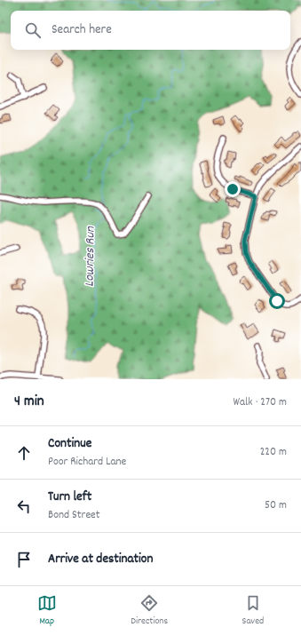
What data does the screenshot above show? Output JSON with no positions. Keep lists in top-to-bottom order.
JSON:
{
  "water": ["Lowries Run"],
  "page": {
    "search": "Search here",
    "heading": ["4 min", "Walk · 270 m"],
    "list": [
      ["Continue", "Poor Richard Lane", "220 m"],
      ["Turn left", "Bond Street", "50 m"],
      "Arrive at destination"
    ],
    "nav": ["Map", "Directions", "Saved"]
  }
}
